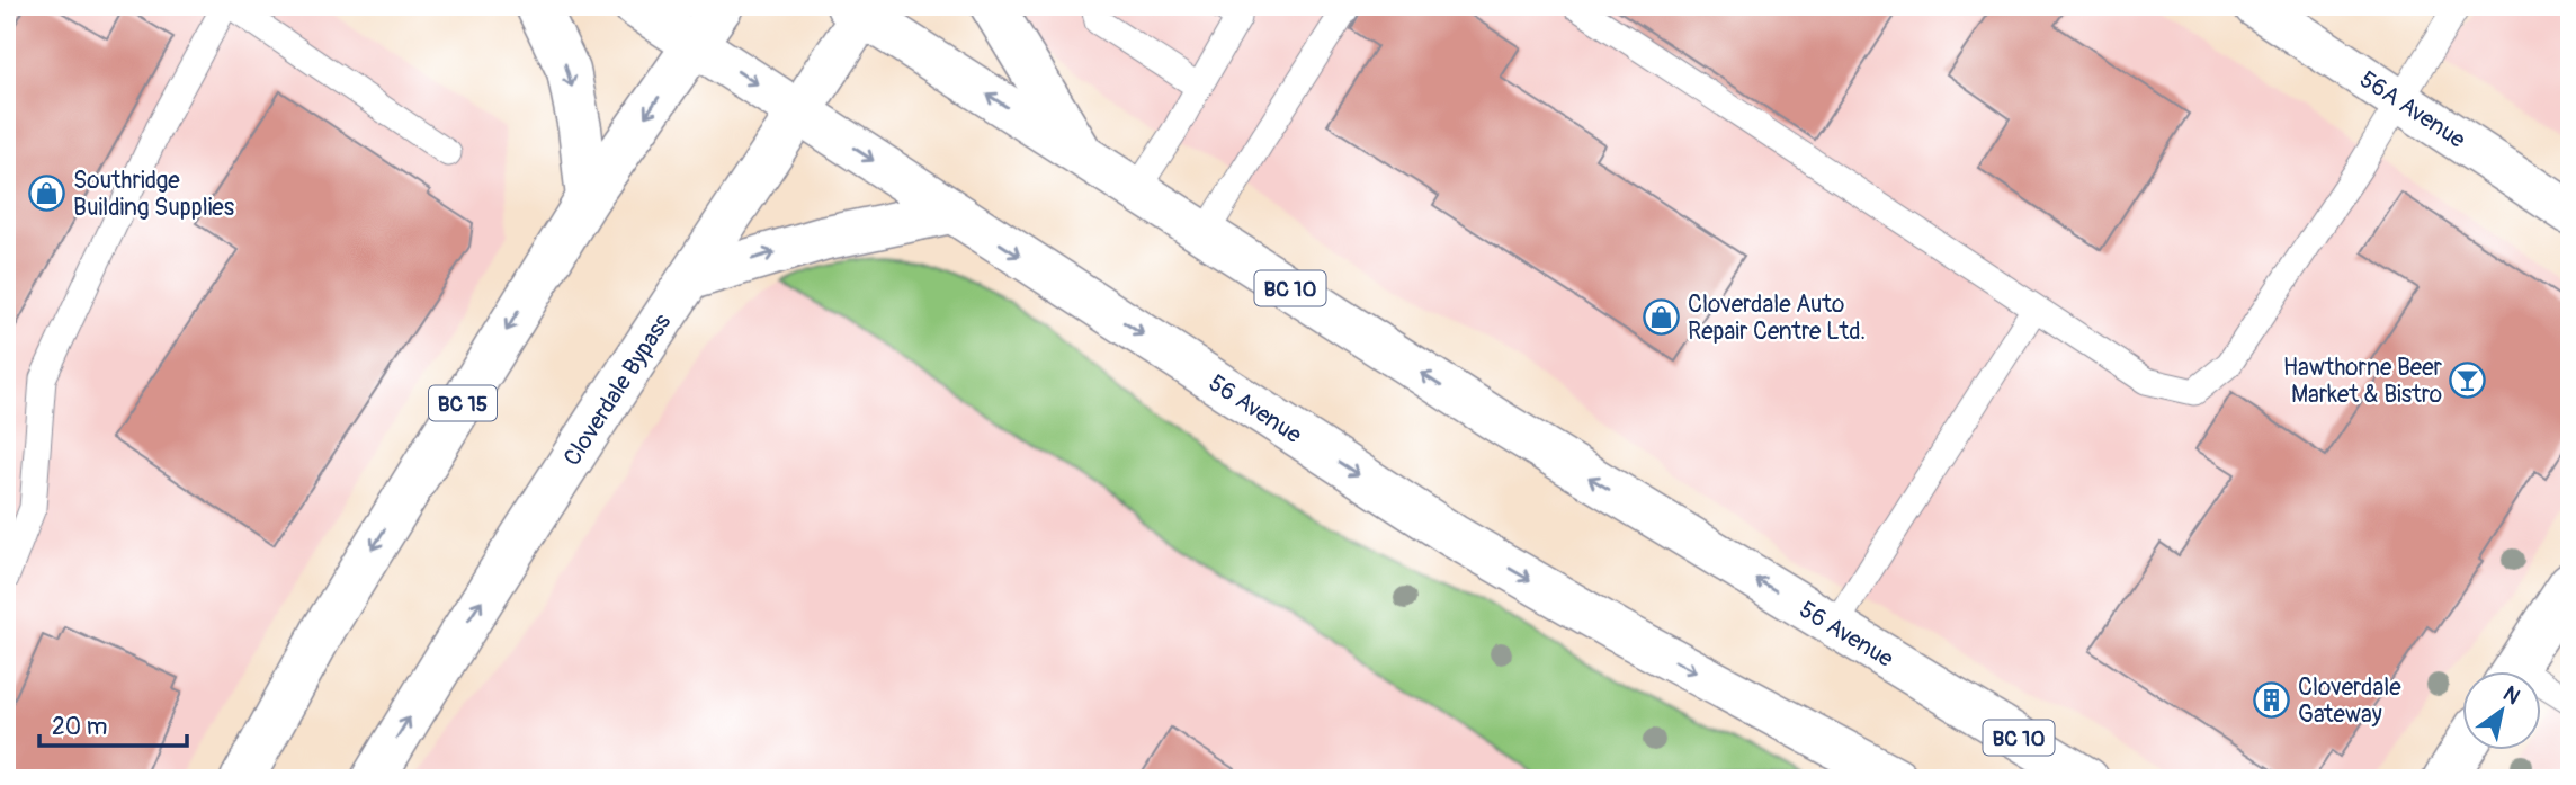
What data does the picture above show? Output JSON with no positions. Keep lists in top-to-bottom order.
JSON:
{
  "streets": {
    "main road": [
      "56A Avenue",
      "BC 10",
      "Cloverdale Bypass",
      "BC 15",
      "56 Avenue"
    ]
  },
  "crossings": [
    ["Cloverdale Bypass", "56 Avenue"],
    ["BC 15", "56 Avenue"]
  ],
  "places": {
    "shop": ["Southridge Building Supplies", "Cloverdale Auto Repair Centre Ltd."],
    "bar": ["Hawthorne Beer Market & Bistro"],
    "building": ["Cloverdale Gateway"]
  },
  "scale_bar": "20 m",
  "north": "top right"
}
